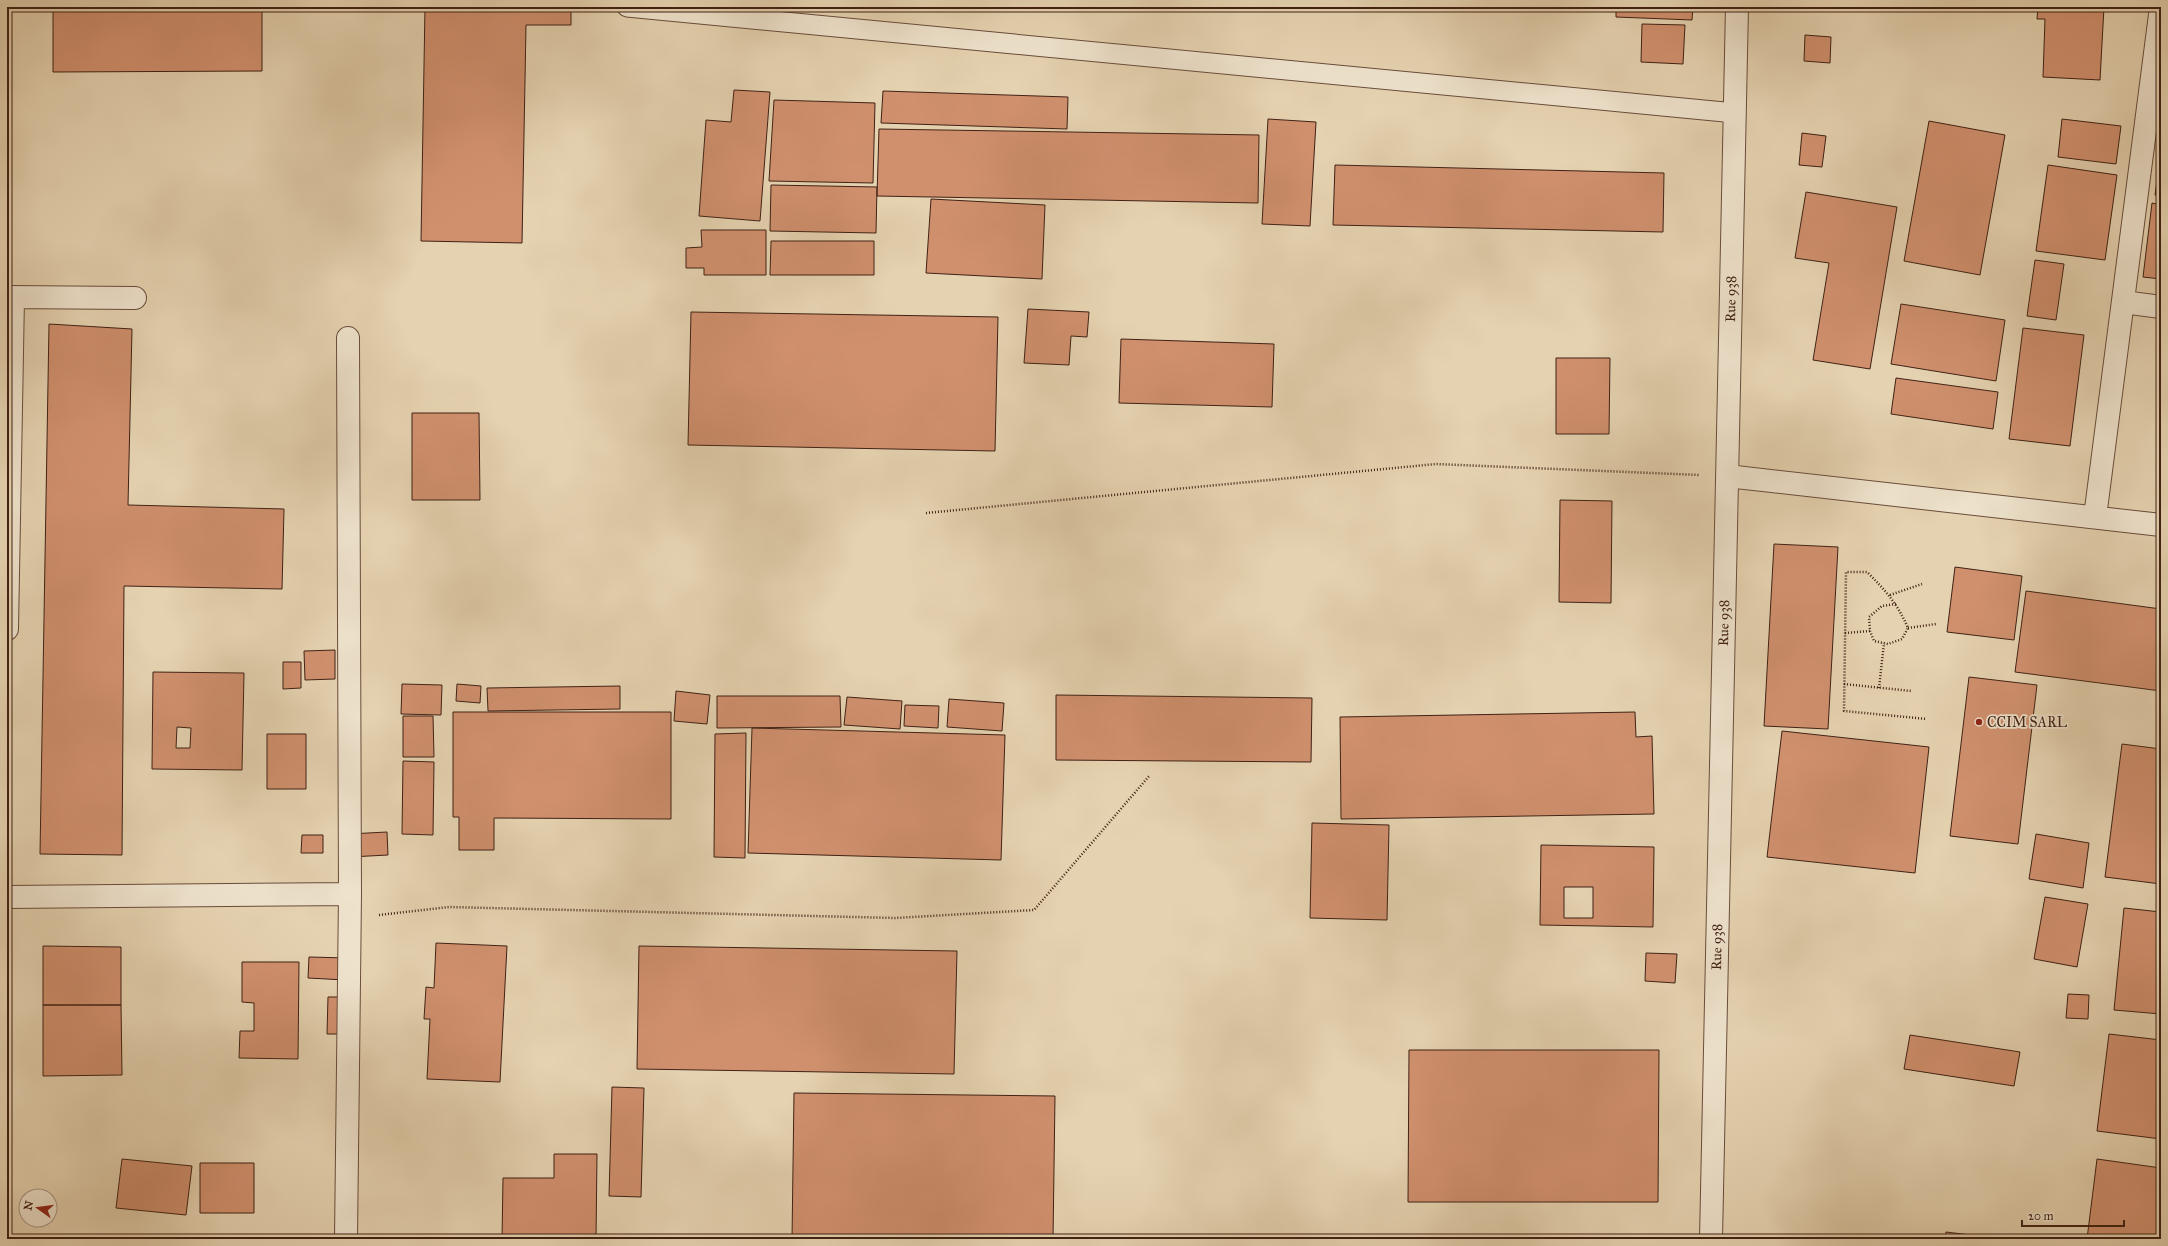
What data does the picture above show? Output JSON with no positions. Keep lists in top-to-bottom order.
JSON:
{
  "streets": {
    "street": ["Rue 938"]
  },
  "places": ["CCIM SARL"],
  "scale_bar": "20 m",
  "north": "left"
}
